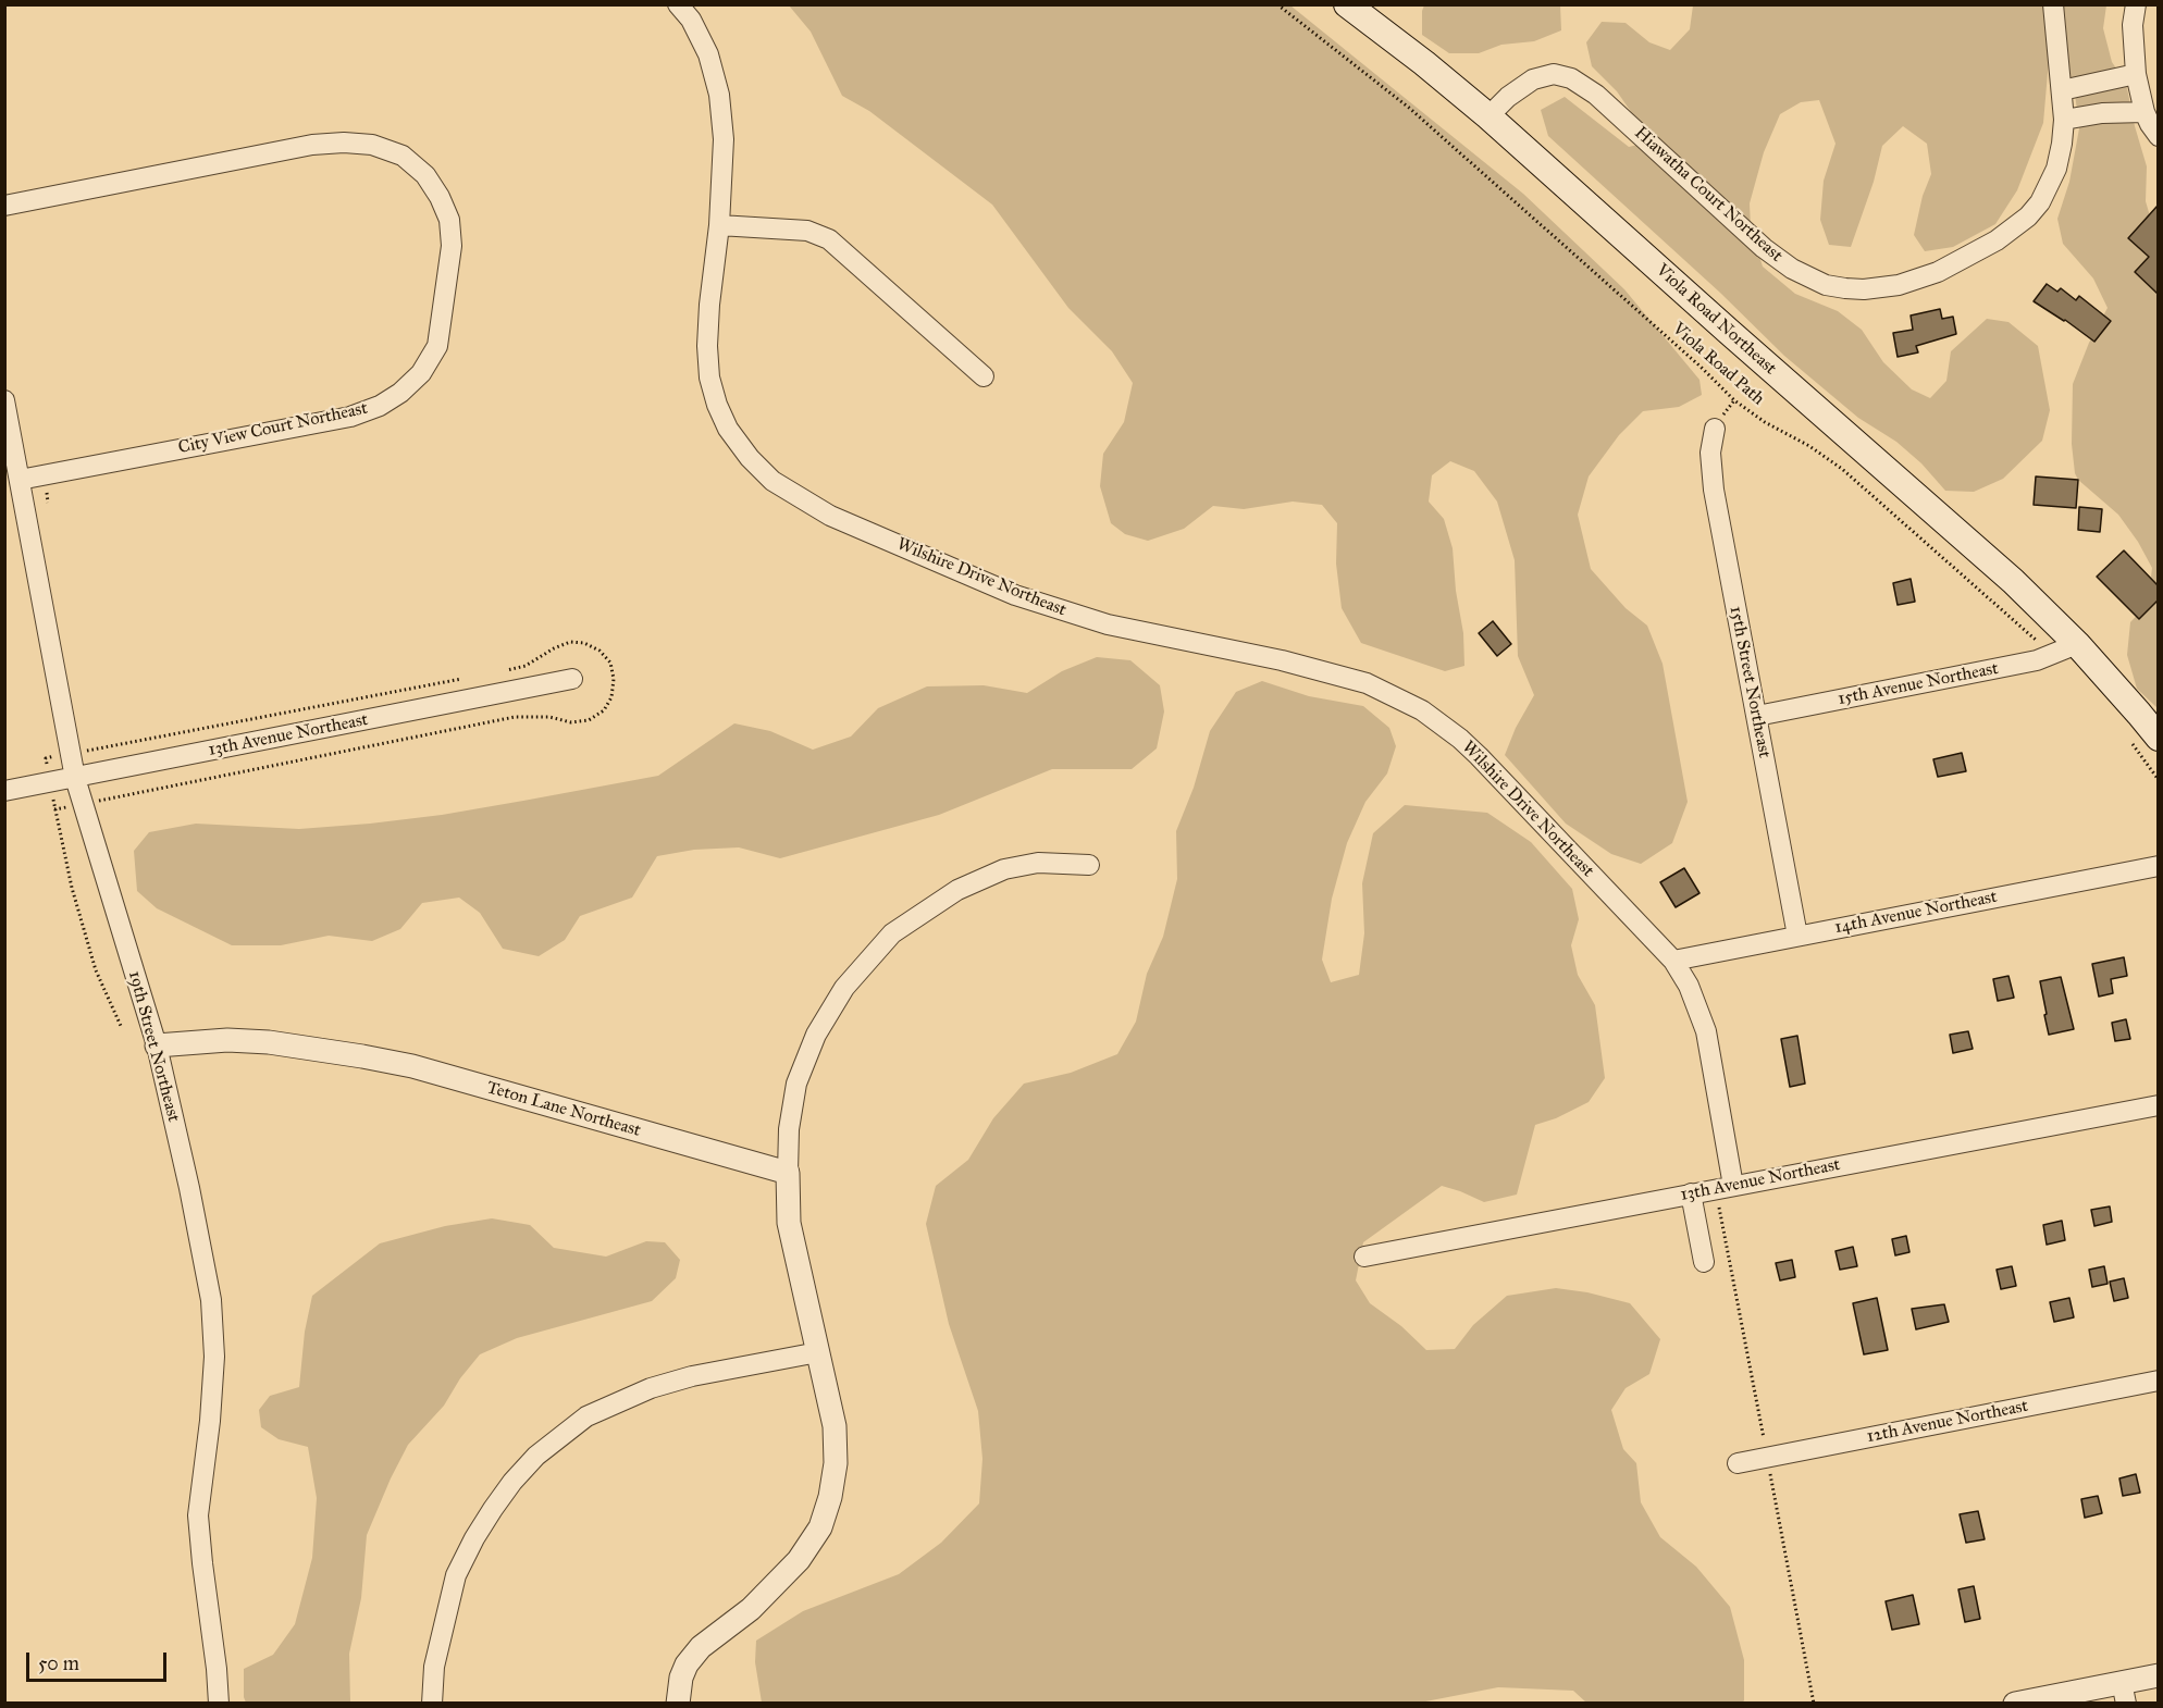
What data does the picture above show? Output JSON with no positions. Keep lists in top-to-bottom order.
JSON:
{
  "streets": {
    "main road": ["Viola Road Northeast"],
    "street": [
      "Hiawatha Court Northeast",
      "City View Court Northeast",
      "Wilshire Drive Northeast",
      "15th Street Northeast",
      "15th Avenue Northeast",
      "13th Avenue Northeast",
      "14th Avenue Northeast",
      "19th Street Northeast",
      "Teton Lane Northeast",
      "12th Avenue Northeast"
    ],
    "path": ["Viola Road Path"]
  },
  "crossings": [
    ["Hiawatha Court Northeast", "Viola Road Northeast"],
    ["Viola Road Northeast", "15th Avenue Northeast"],
    ["Viola Road Path", "15th Avenue Northeast"],
    ["City View Court Northeast", "19th Street Northeast"],
    ["Wilshire Drive Northeast", "14th Avenue Northeast"],
    ["15th Street Northeast", "15th Avenue Northeast"],
    ["15th Street Northeast", "14th Avenue Northeast"],
    ["13th Avenue Northeast", "19th Street Northeast"],
    ["19th Street Northeast", "Teton Lane Northeast"]
  ],
  "scale_bar": "50 m"
}
